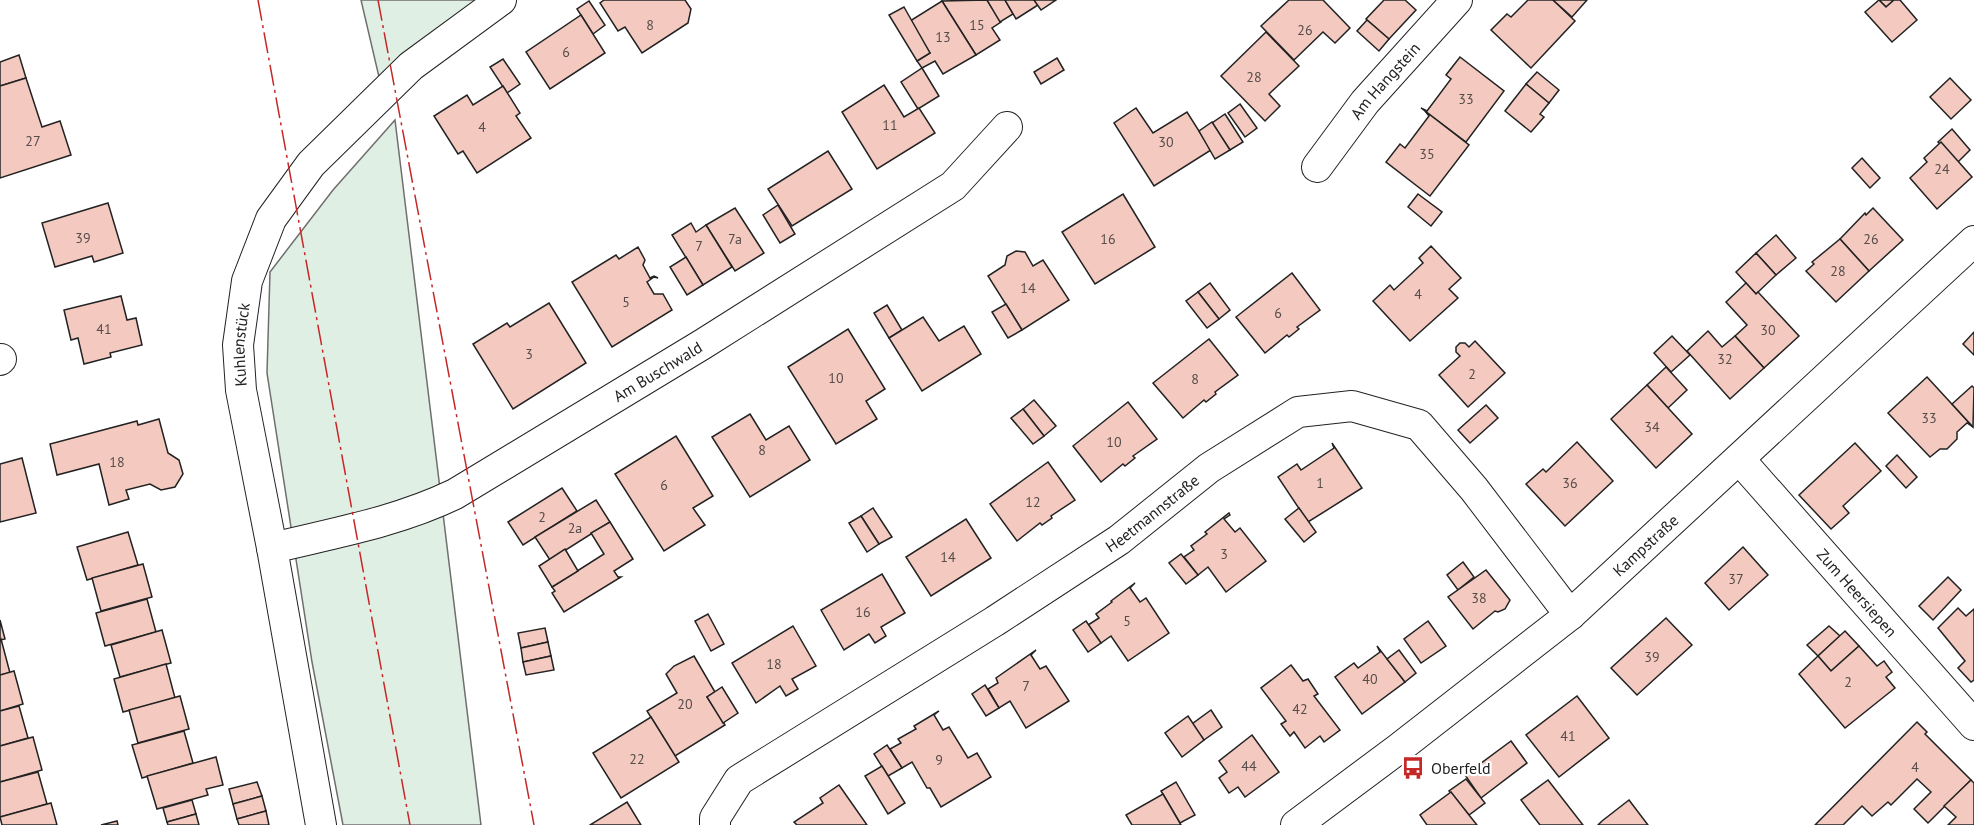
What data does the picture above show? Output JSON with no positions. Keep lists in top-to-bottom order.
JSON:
{
  "streets": {
    "street": [
      "Am Hangstein",
      "Kuhlenstück",
      "Am Buschwald",
      "Heetmannstraße",
      "Kampstraße",
      "Zum Heersiepen"
    ]
  },
  "crossings": [
    ["Kuhlenstück", "Am Buschwald"],
    ["Heetmannstraße", "Kampstraße"],
    ["Kampstraße", "Zum Heersiepen"]
  ],
  "places": {
    "bus stop": ["Oberfeld"]
  },
  "house_numbers": [
    "8",
    "15",
    "26",
    "13",
    "6",
    "28",
    "33",
    "11",
    "4",
    "27",
    "30",
    "35",
    "24",
    "39",
    "7a",
    "16",
    "26",
    "7",
    "28",
    "14",
    "4",
    "5",
    "6",
    "41",
    "30",
    "3",
    "32",
    "2",
    "10",
    "8",
    "33",
    "34",
    "10",
    "8",
    "18",
    "1",
    "36",
    "6",
    "12",
    "2",
    "2a",
    "3",
    "14",
    "37",
    "38",
    "16",
    "5",
    "39",
    "18",
    "40",
    "2",
    "7",
    "20",
    "42",
    "41",
    "22",
    "9",
    "44",
    "4"
  ]
}
